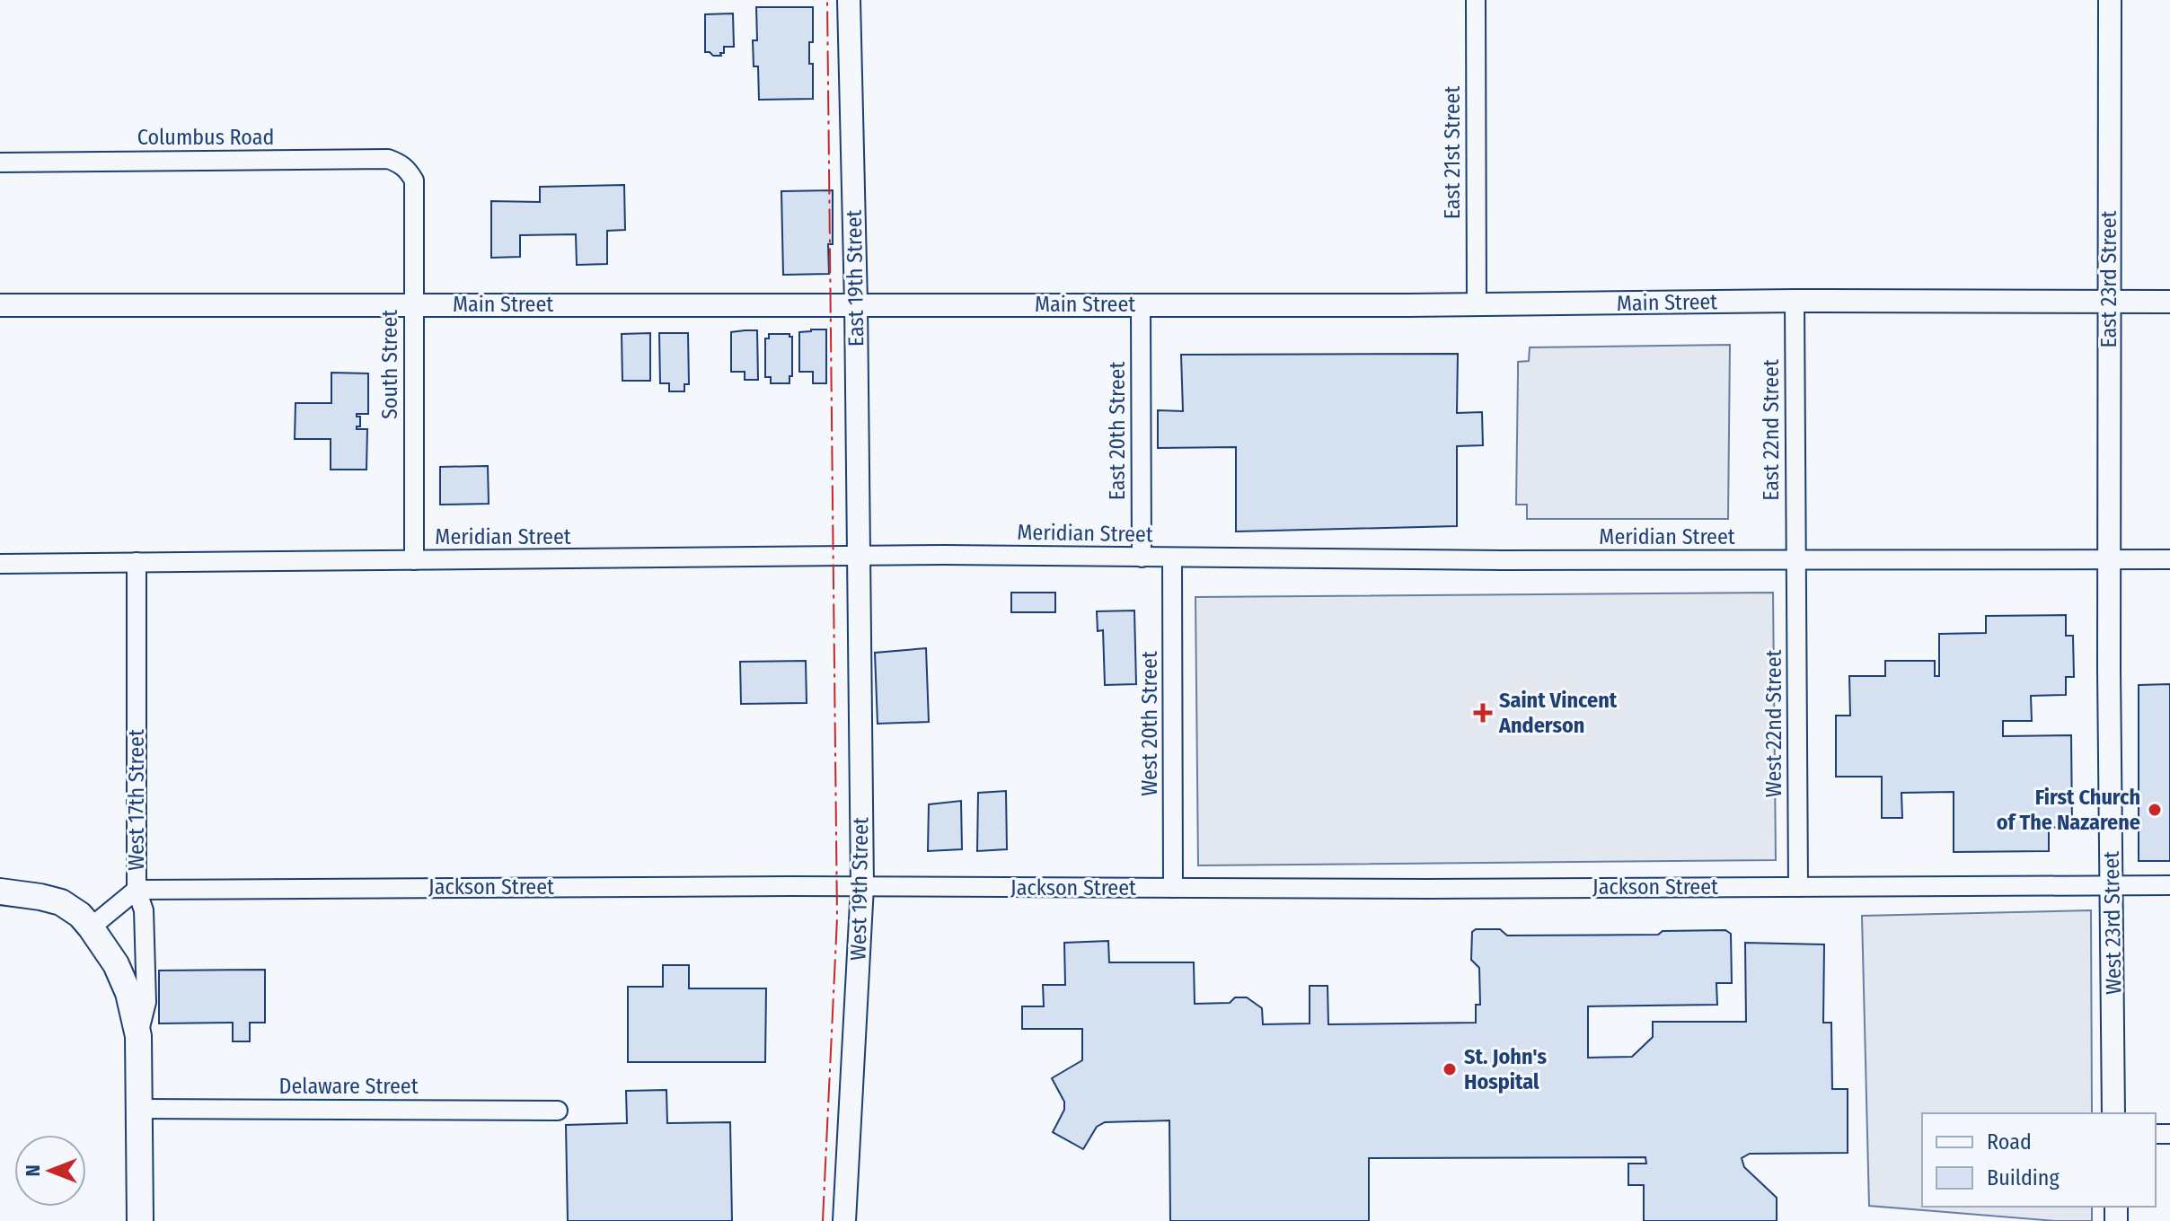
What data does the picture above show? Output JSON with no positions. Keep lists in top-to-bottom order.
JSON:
{
  "streets": {
    "main road": ["West 17th Street"],
    "street": [
      "Columbus Road",
      "East 21st Street",
      "East 19th Street",
      "East 23rd Street",
      "Main Street",
      "South Street",
      "East 22nd Street",
      "East 20th Street",
      "Meridian Street",
      "West 20th Street",
      "West 22nd Street",
      "Jackson Street",
      "West 19th Street",
      "West 23rd Street",
      "Delaware Street"
    ]
  },
  "crossings": [
    ["Columbus Road", "South Street"],
    ["East 21st Street", "Main Street"],
    ["East 19th Street", "Main Street"],
    ["East 19th Street", "Meridian Street"],
    ["East 19th Street", "West 19th Street"],
    ["East 23rd Street", "Main Street"],
    ["East 23rd Street", "Meridian Street"],
    ["East 23rd Street", "West 23rd Street"],
    ["Main Street", "South Street"],
    ["Main Street", "East 22nd Street"],
    ["Main Street", "East 20th Street"],
    ["South Street", "Meridian Street"],
    ["East 22nd Street", "Meridian Street"],
    ["East 22nd Street", "West 22nd Street"],
    ["East 20th Street", "Meridian Street"],
    ["Meridian Street", "West 20th Street"],
    ["Meridian Street", "West 22nd Street"],
    ["Meridian Street", "West 17th Street"],
    ["Meridian Street", "West 19th Street"],
    ["Meridian Street", "West 23rd Street"],
    ["West 20th Street", "Jackson Street"],
    ["West 22nd Street", "Jackson Street"],
    ["West 17th Street", "Jackson Street"],
    ["West 17th Street", "Delaware Street"],
    ["Jackson Street", "West 19th Street"],
    ["Jackson Street", "West 23rd Street"]
  ],
  "places": {
    "health": ["Saint Vincent Anderson"],
    "other": ["First Church of The Nazarene", "St. John's Hospital"]
  },
  "legend": ["Road", "Building"],
  "north": "left"
}
